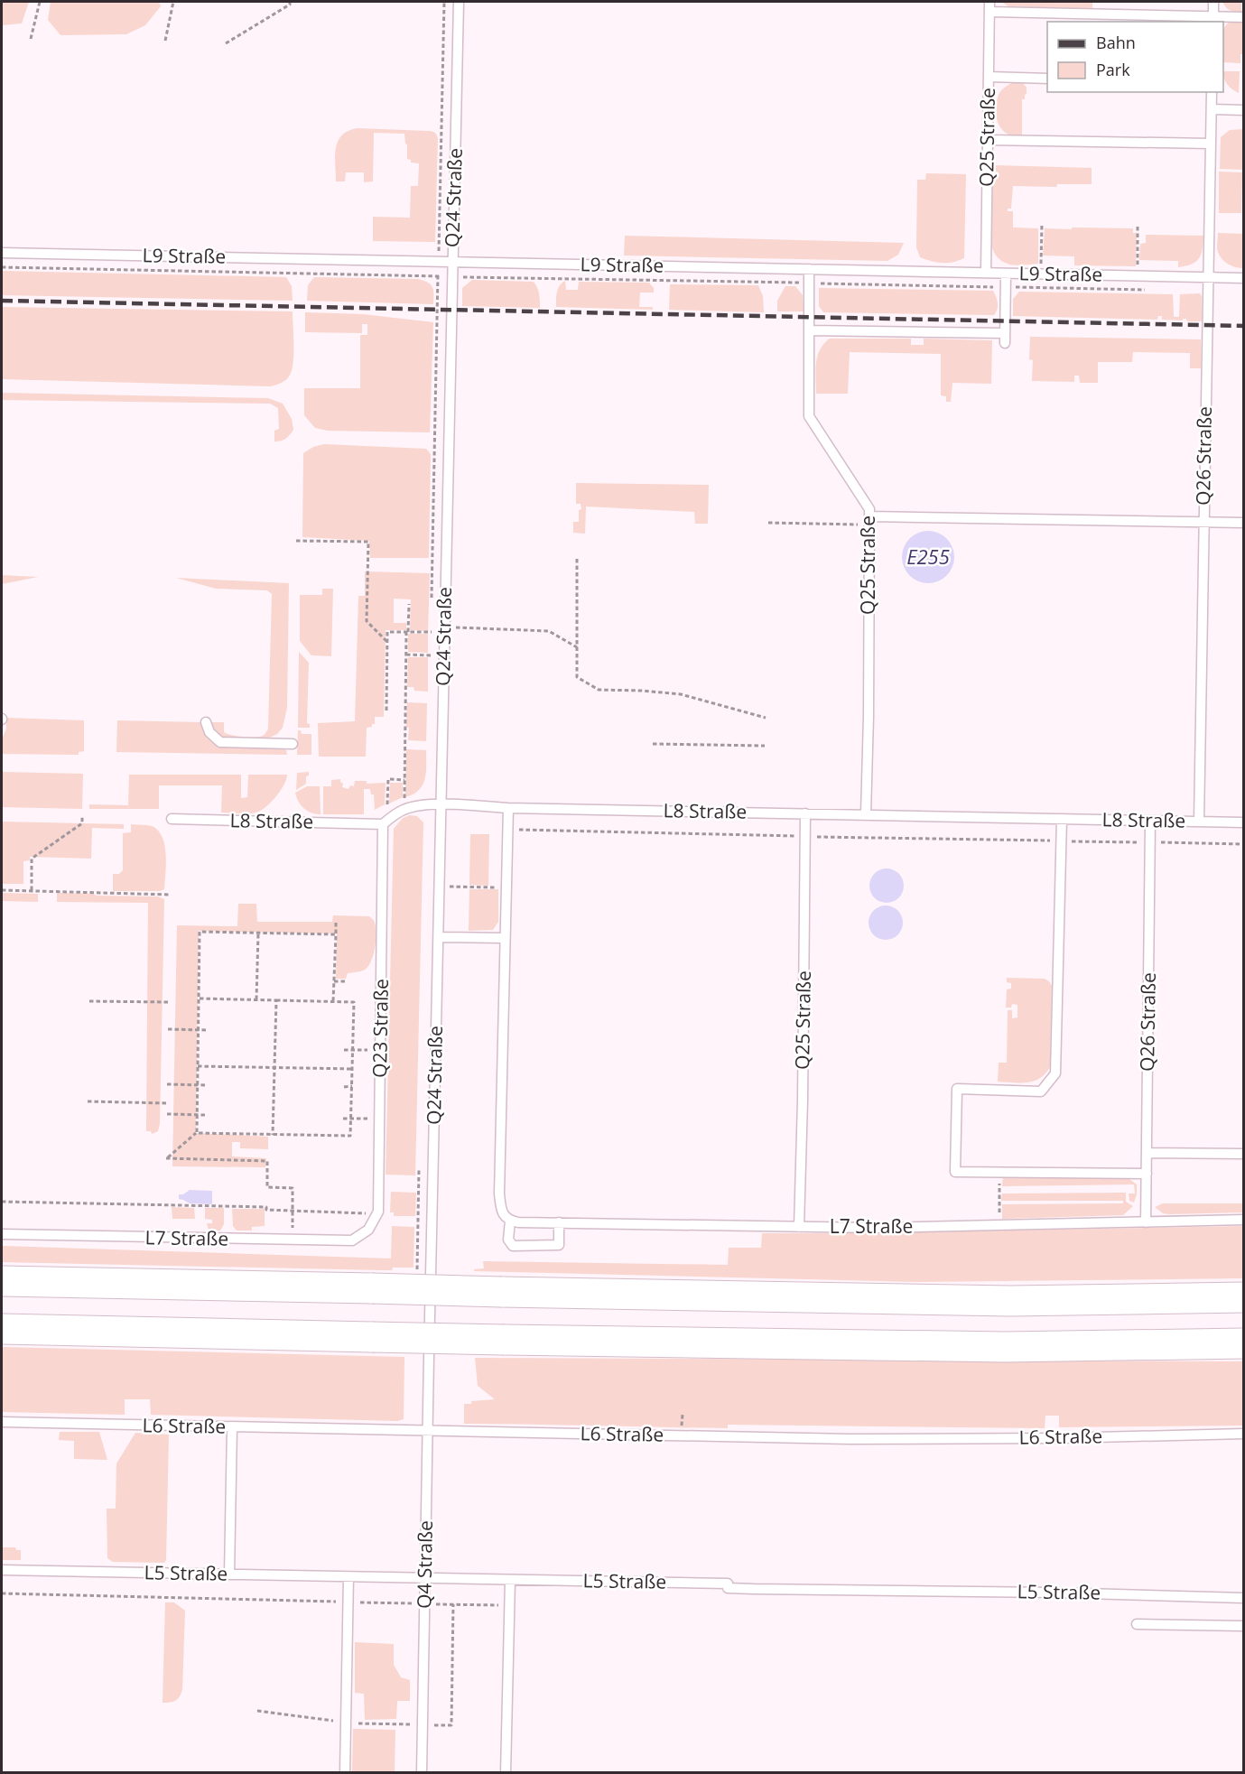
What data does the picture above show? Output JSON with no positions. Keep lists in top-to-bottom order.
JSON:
{
  "streets": {
    "lane": [
      "Q25 Straße",
      "Q24 Straße",
      "L9 Straße",
      "Q26 Straße",
      "L8 Straße",
      "Q23 Straße",
      "L7 Straße",
      "L6 Straße",
      "Q4 Straße",
      "L5 Straße"
    ]
  },
  "crossings": [
    ["Q25 Straße", "L9 Straße"],
    ["Q25 Straße", "L8 Straße"],
    ["Q25 Straße", "L7 Straße"],
    ["Q24 Straße", "L9 Straße"],
    ["Q24 Straße", "L8 Straße"],
    ["Q24 Straße", "Q4 Straße"],
    ["L9 Straße", "Q26 Straße"],
    ["Q26 Straße", "L8 Straße"],
    ["Q26 Straße", "L7 Straße"],
    ["L8 Straße", "Q23 Straße"],
    ["Q23 Straße", "L7 Straße"],
    ["L6 Straße", "Q4 Straße"],
    ["Q4 Straße", "L5 Straße"]
  ],
  "water": ["E255"],
  "legend": ["Bahn", "Park"]
}
